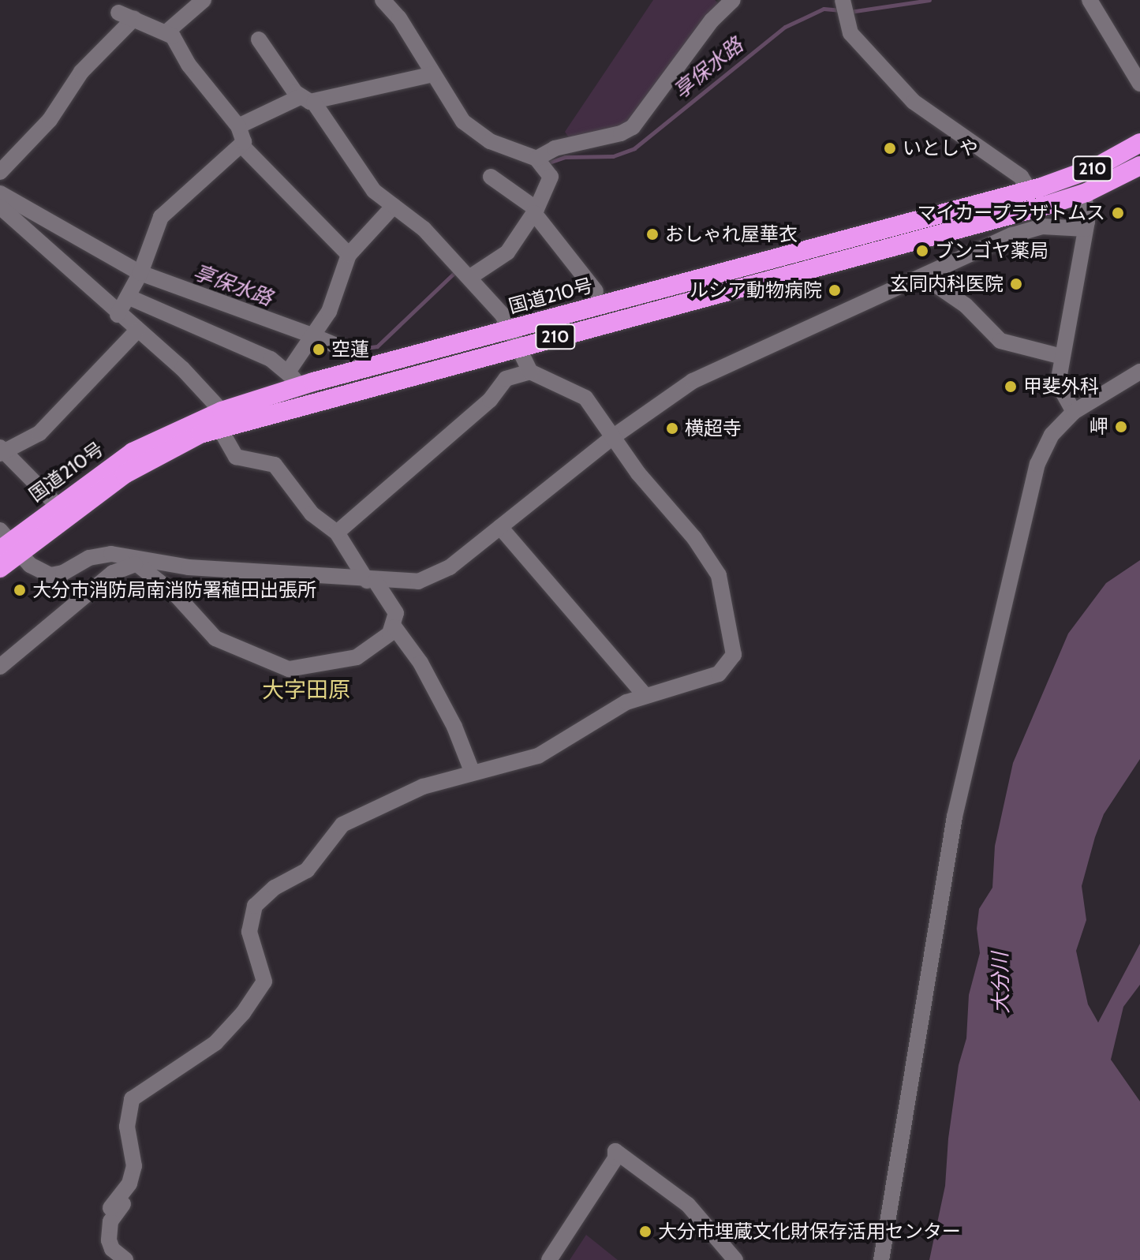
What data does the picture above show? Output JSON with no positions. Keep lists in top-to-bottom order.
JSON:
{
  "streets": {
    "highway": ["210", "国道210号"]
  },
  "districts": ["大字田原"],
  "water": ["享保水路", "大分川"],
  "places": [
    "いとしや",
    "マイカープラザトムス",
    "おしゃれ屋華衣",
    "ブンゴヤ薬局",
    "玄同内科医院",
    "ルシア動物病院",
    "空蓮",
    "甲斐外科",
    "岬",
    "横超寺",
    "大分市消防局南消防署稙田出張所",
    "大分市埋蔵文化財保存活用センター"
  ]
}
